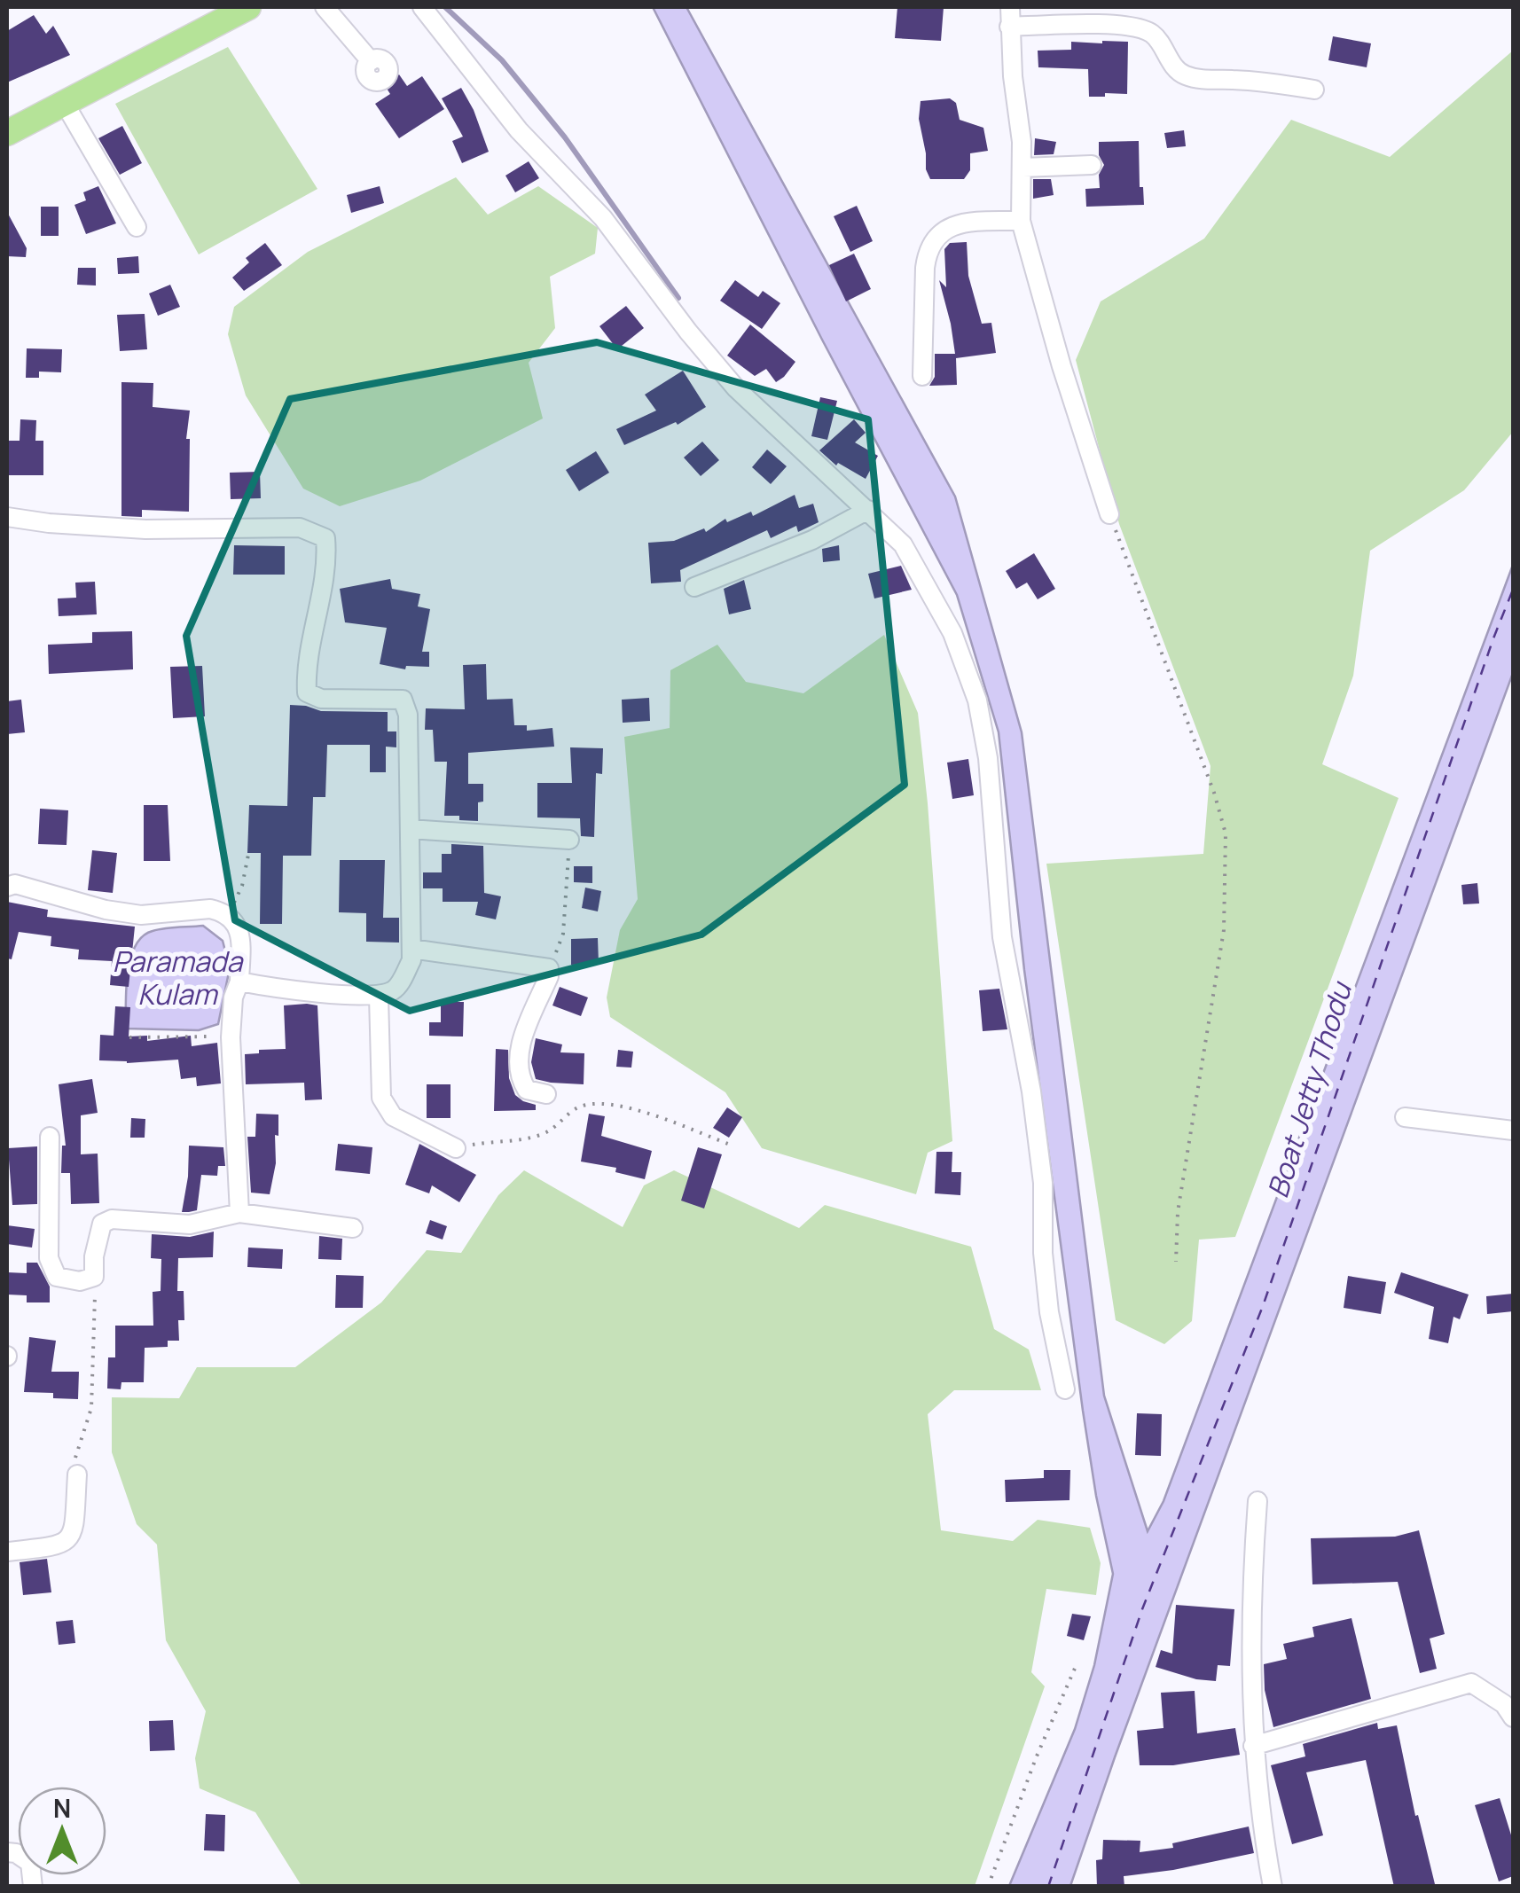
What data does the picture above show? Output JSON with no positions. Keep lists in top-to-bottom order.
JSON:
{
  "water": ["Paramada Kulam", "Boat Jetty Thodu"],
  "north": "top"
}
